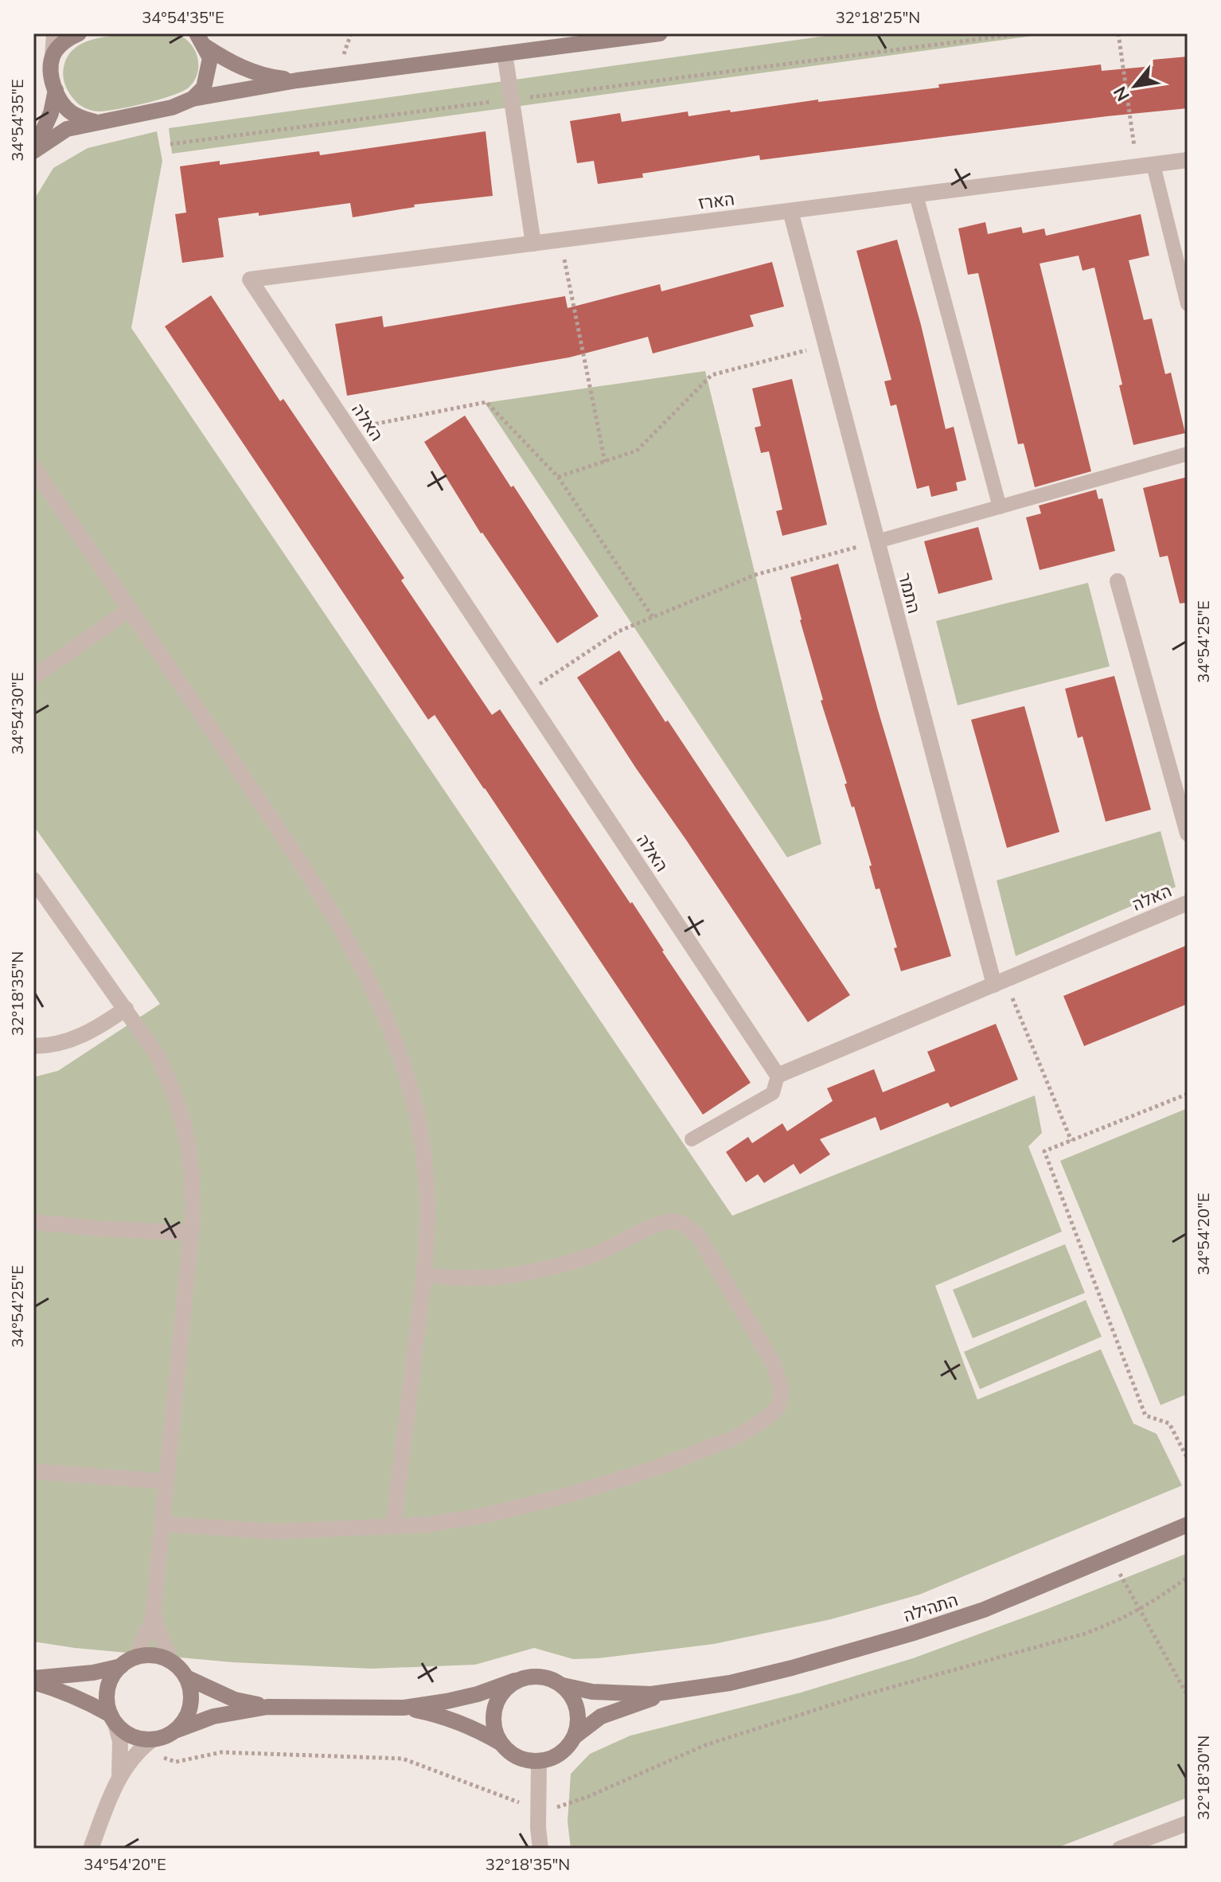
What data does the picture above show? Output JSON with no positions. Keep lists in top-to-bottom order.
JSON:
{
  "streets": {
    "street": [
      "הארז",
      "האלה",
      "התמר",
      "התהילה"
    ]
  },
  "crossings": [
    ["הארז", "האלה"],
    ["הארז", "התמר"],
    ["האלה", "התמר"]
  ],
  "north": "bottom left",
  "coordinates": [
    "34°54'35\"E",
    "32°18'25\"N",
    "34°54'25\"E",
    "34°54'30\"E",
    "32°18'35\"N",
    "34°54'20\"E",
    "32°18'30\"N"
  ]
}
